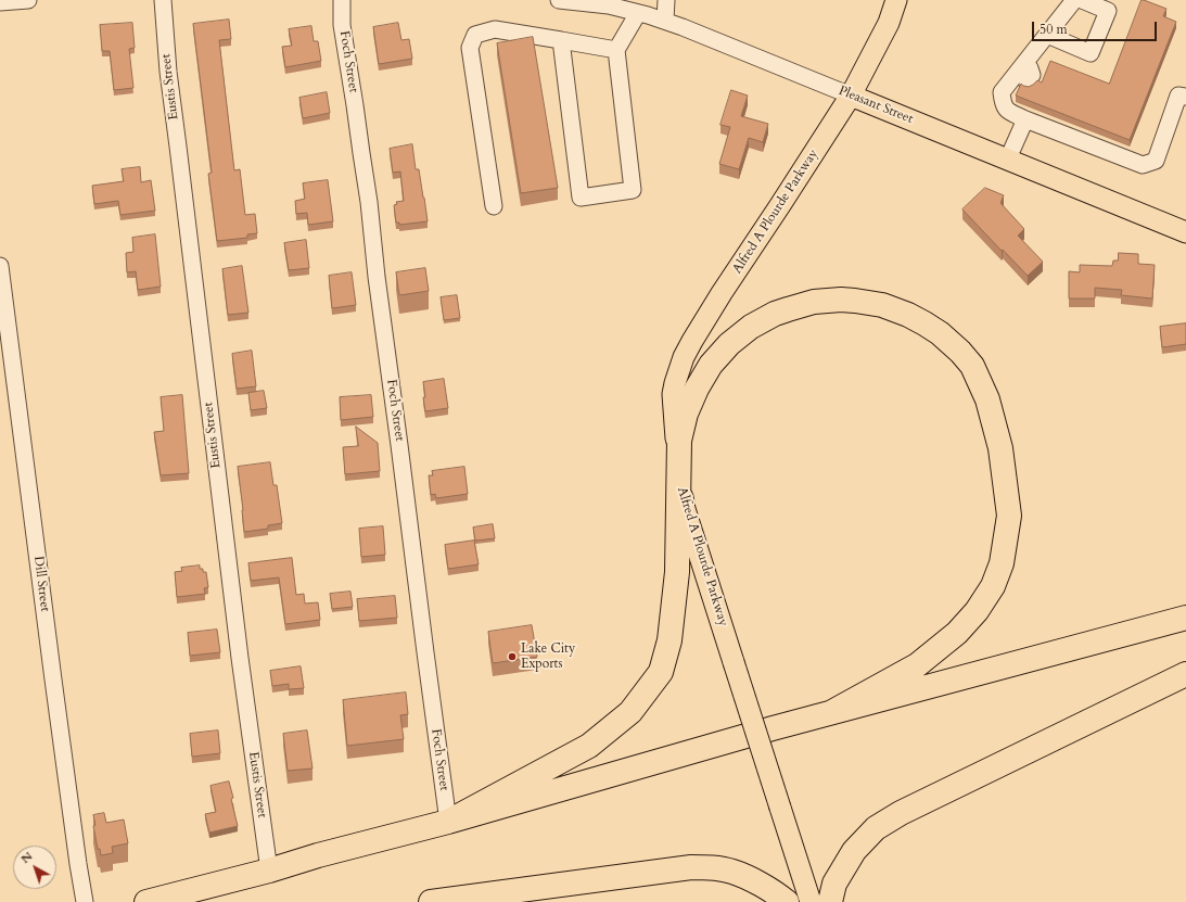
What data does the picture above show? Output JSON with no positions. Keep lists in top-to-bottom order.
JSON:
{
  "streets": {
    "main road": ["Pleasant Street", "Alfred A Plourde Parkway"],
    "street": ["Foch Street", "Eustis Street", "Dill Street"]
  },
  "crossings": [
    ["Pleasant Street", "Alfred A Plourde Parkway"]
  ],
  "places": ["Lake City Exports"],
  "scale_bar": "50 m",
  "north": "top left"
}
